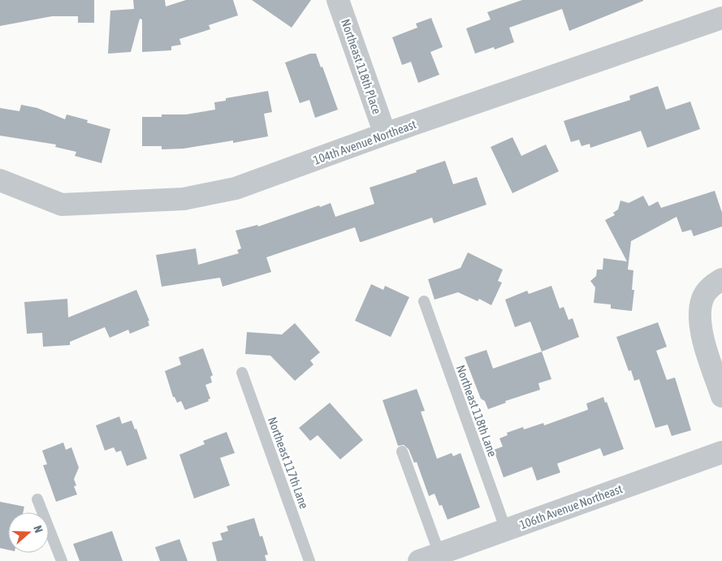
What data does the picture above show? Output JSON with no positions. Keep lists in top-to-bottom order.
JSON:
{
  "streets": {
    "street": ["Northeast 118th Place", "104th Avenue Northeast", "106th Avenue Northeast"],
    "lane": ["Northeast 118th Lane", "Northeast 117th Lane"]
  },
  "crossings": [
    ["Northeast 118th Place", "104th Avenue Northeast"],
    ["Northeast 118th Lane", "106th Avenue Northeast"]
  ],
  "north": "right"
}
